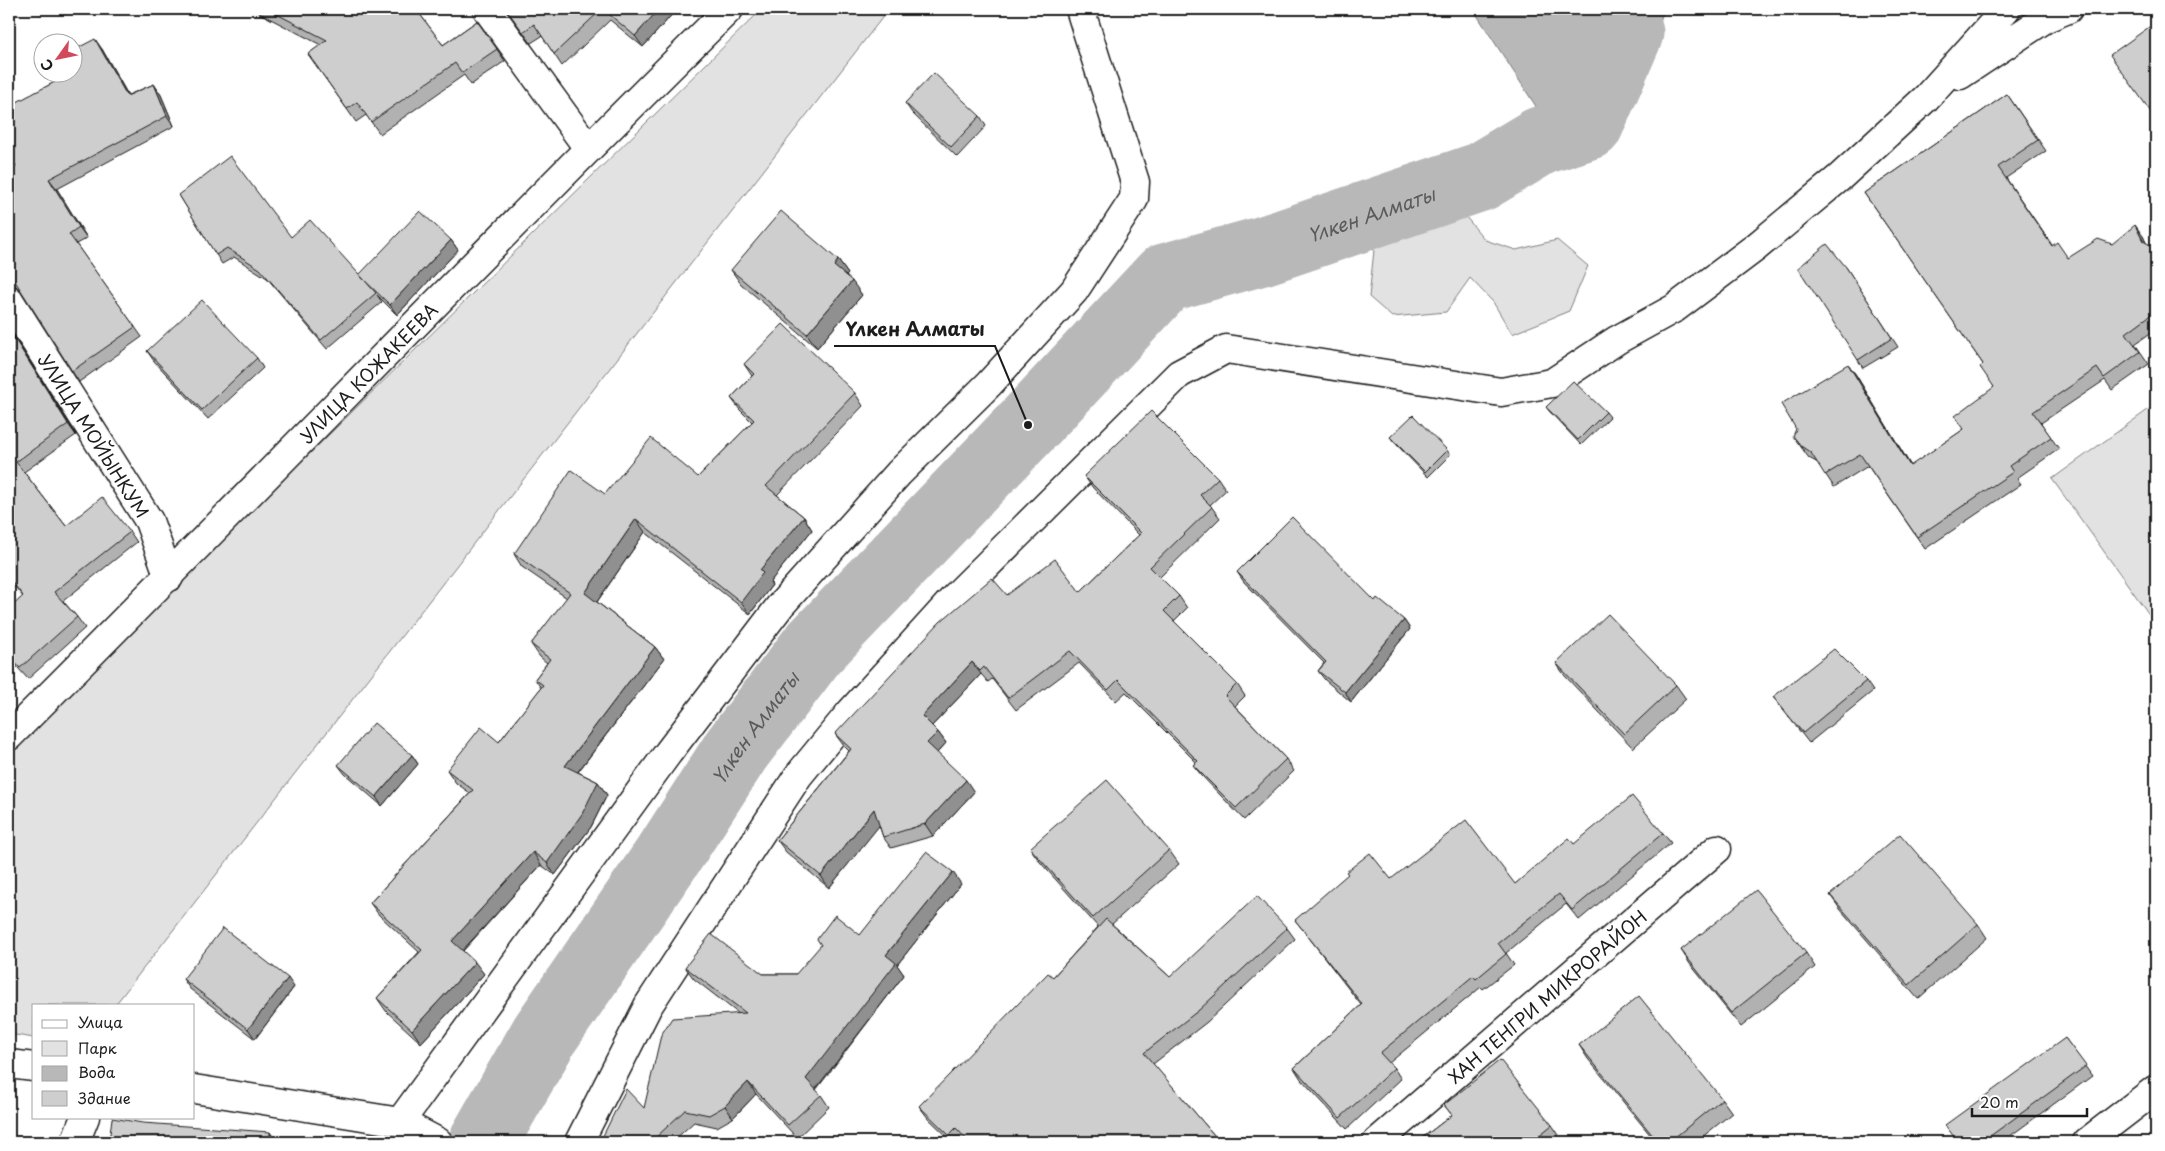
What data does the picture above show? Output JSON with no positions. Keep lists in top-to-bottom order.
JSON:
{
  "streets": {
    "street": ["УЛИЦА КОЖАКЕЕВА", "УЛИЦА МОЙЫНКУМ", "ХАН ТЕНГРИ МИКРОРАЙОН"]
  },
  "crossings": [
    ["УЛИЦА КОЖАКЕЕВА", "УЛИЦА МОЙЫНКУМ"]
  ],
  "water": ["Үлкен Алматы"],
  "places": ["Үлкен Алматы"],
  "legend": [
    "Улица",
    "Парк",
    "Вода",
    "Здание"
  ],
  "scale_bar": "20 m",
  "north": "bottom left"
}
